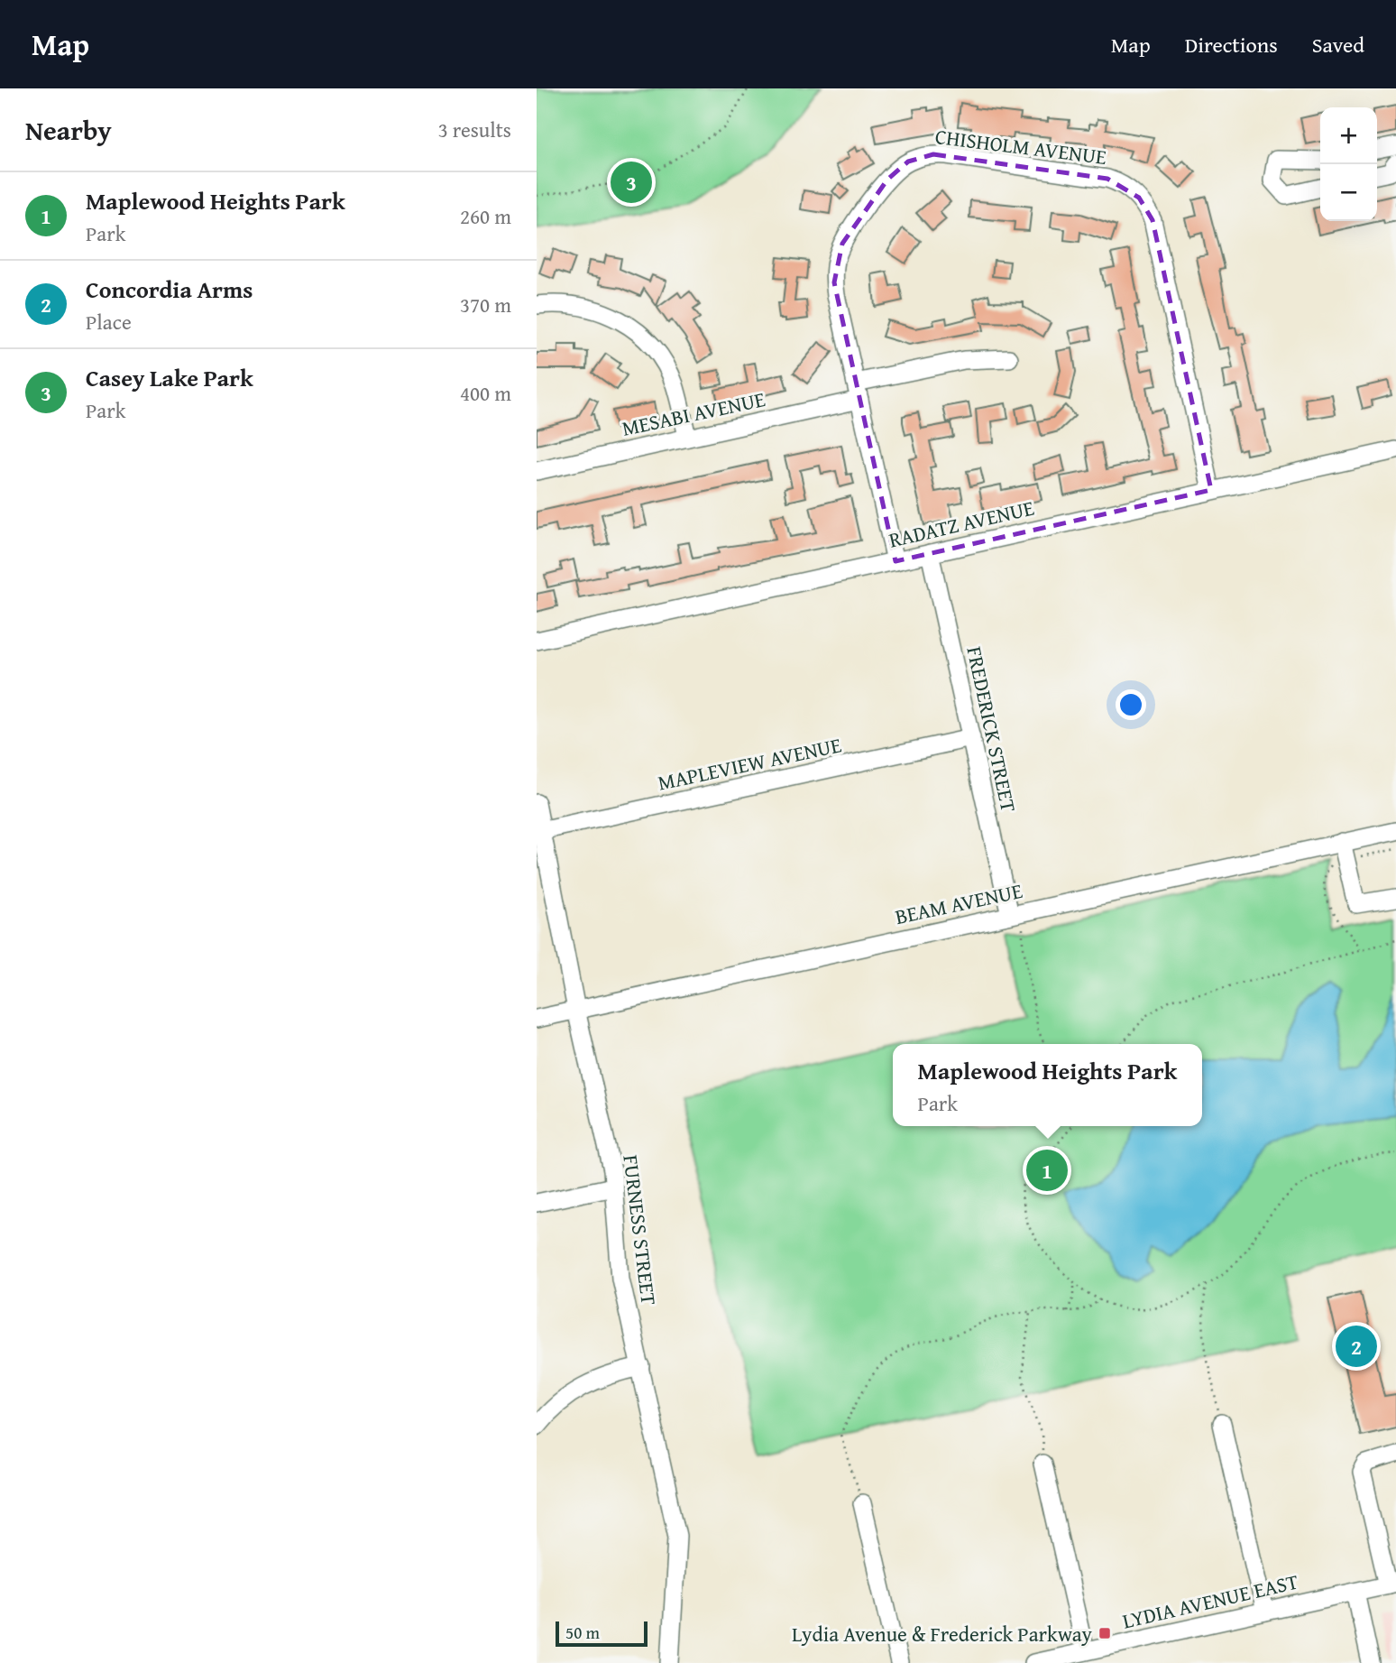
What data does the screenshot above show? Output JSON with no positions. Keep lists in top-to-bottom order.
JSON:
{
  "streets": {
    "street": [
      "CHISHOLM AVENUE",
      "MESABI AVENUE",
      "RADATZ AVENUE",
      "FREDERICK STREET",
      "MAPLEVIEW AVENUE",
      "BEAM AVENUE",
      "FURNESS STREET",
      "LYDIA AVENUE EAST"
    ]
  },
  "crossings": [
    ["CHISHOLM AVENUE", "MESABI AVENUE"],
    ["CHISHOLM AVENUE", "RADATZ AVENUE"],
    ["RADATZ AVENUE", "FREDERICK STREET"],
    ["FREDERICK STREET", "MAPLEVIEW AVENUE"],
    ["FREDERICK STREET", "BEAM AVENUE"],
    ["MAPLEVIEW AVENUE", "FURNESS STREET"],
    ["BEAM AVENUE", "FURNESS STREET"]
  ],
  "places": {
    "transit": ["Lydia Avenue & Frederick Parkway"]
  },
  "scale_bar": "50 m",
  "page": {
    "header": "Map",
    "nav": ["Map", "Directions", "Saved"],
    "heading": ["Nearby", "3 results"],
    "map_buttons": ["+", "−"],
    "pins": ["3", "1", "2"],
    "list": [
      {
        "mark": "1",
        "name": "Maplewood Heights Park",
        "note": "Park",
        "value": "260 m"
      },
      {
        "mark": "2",
        "name": "Concordia Arms",
        "note": "Place",
        "value": "370 m"
      },
      {
        "mark": "3",
        "name": "Casey Lake Park",
        "note": "Park",
        "value": "400 m"
      }
    ],
    "popup": ["Maplewood Heights Park", "Park"],
    "scale": "50 m"
  }
}
